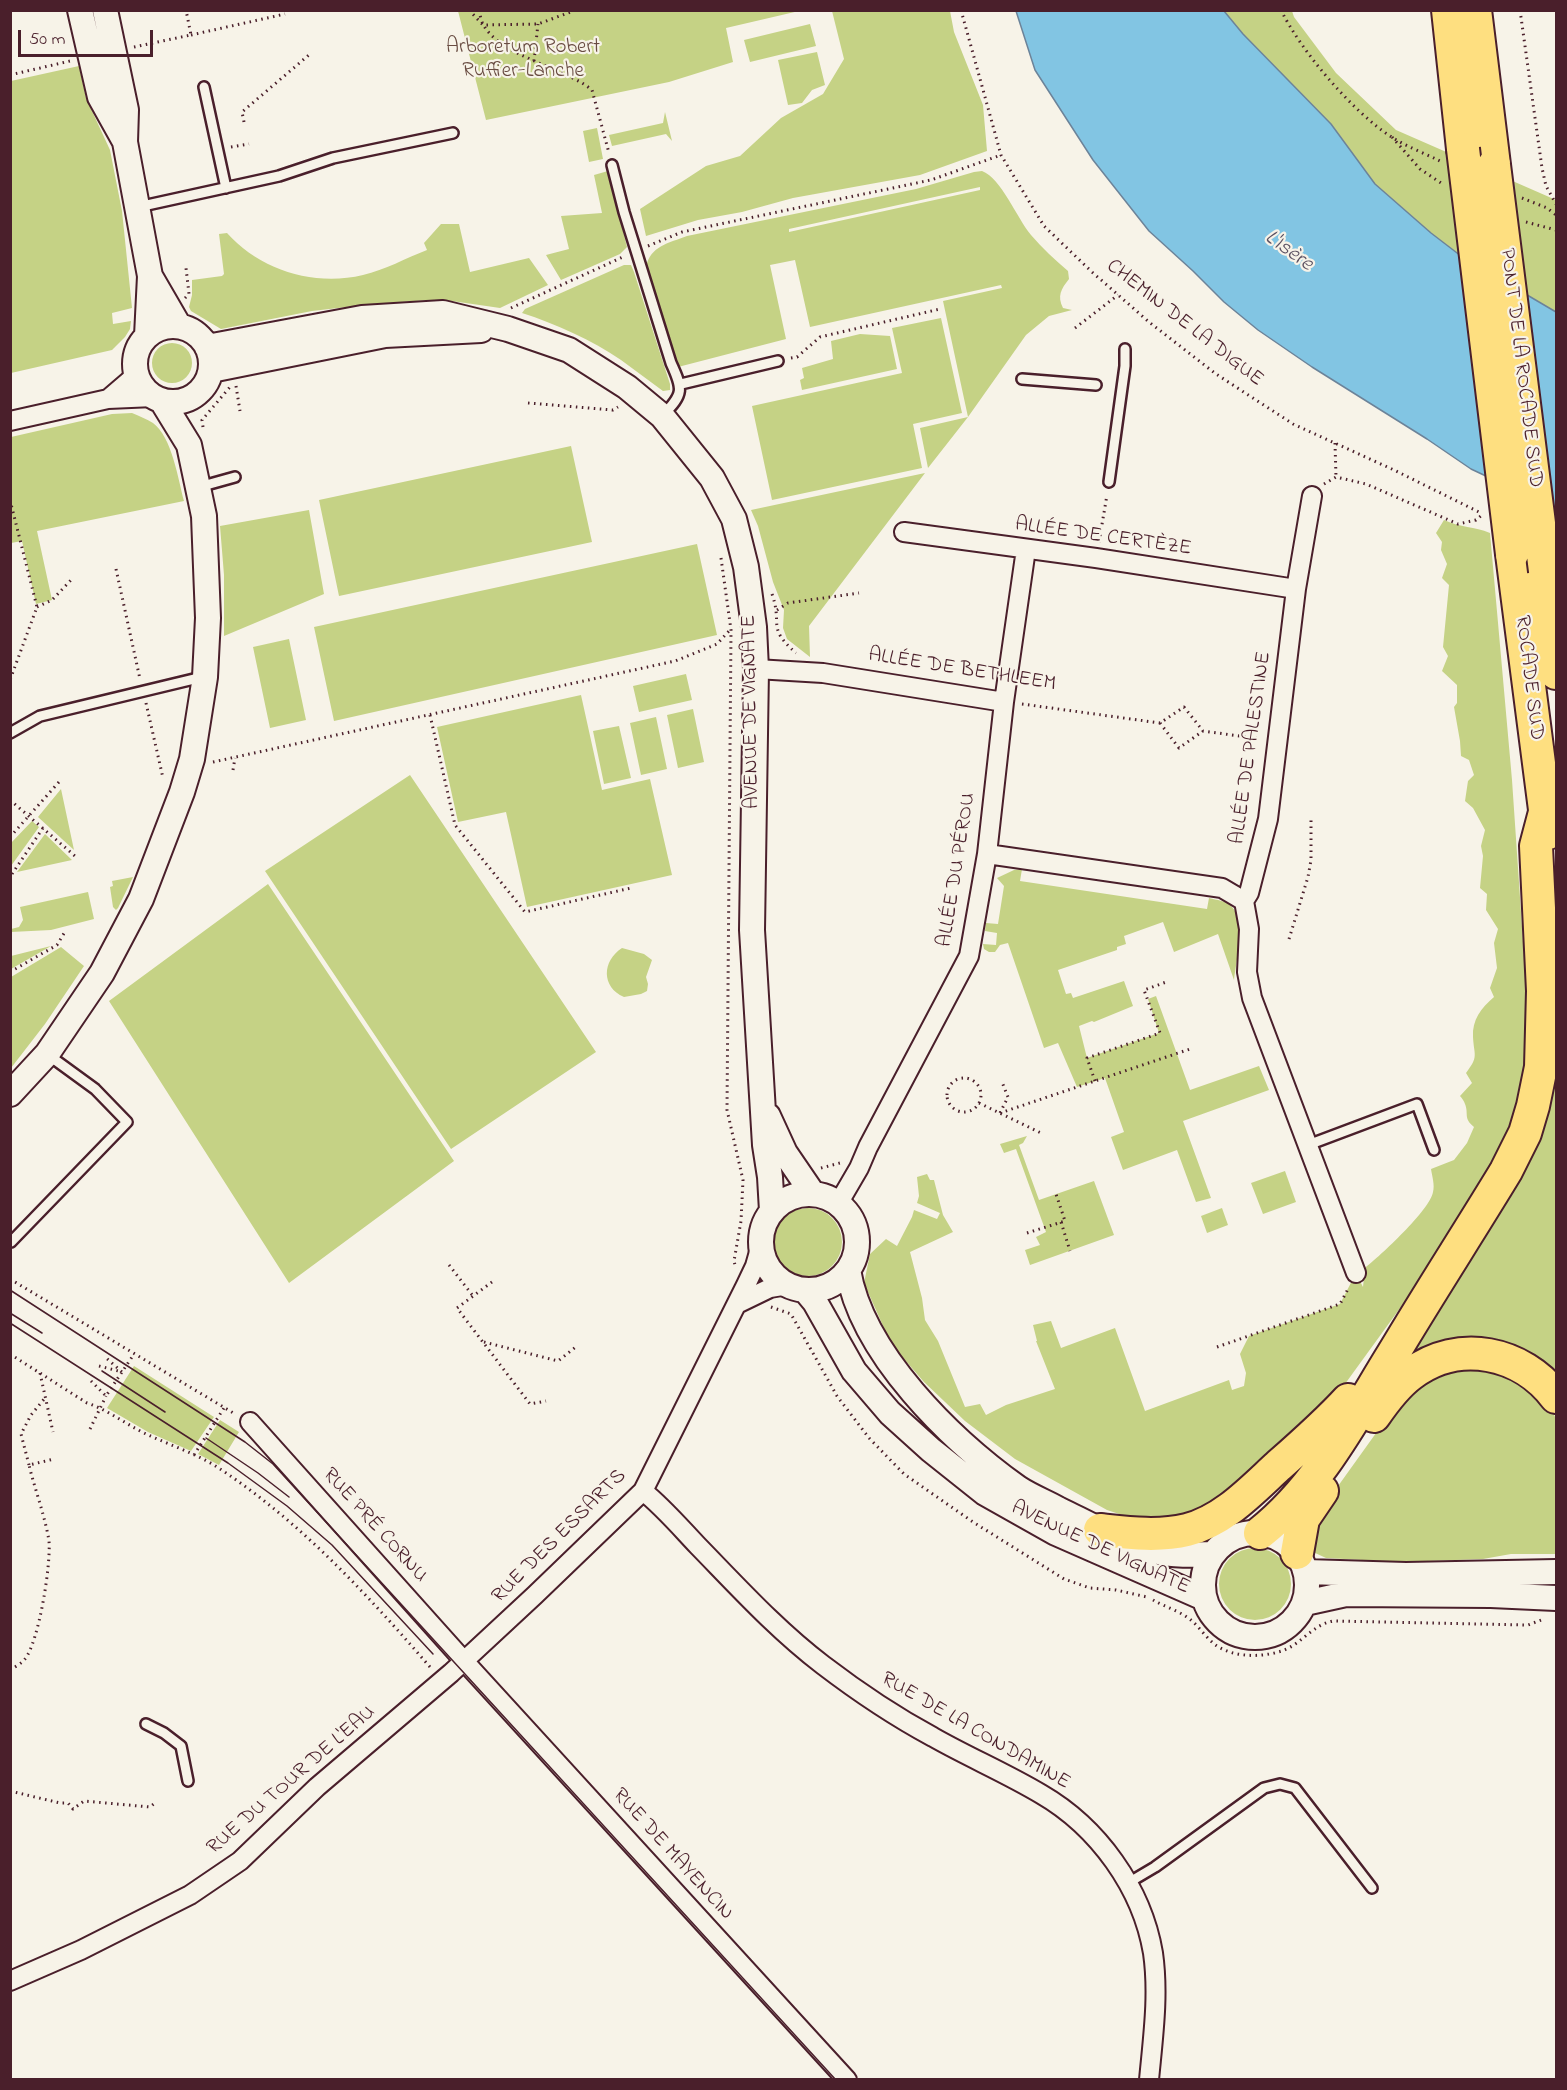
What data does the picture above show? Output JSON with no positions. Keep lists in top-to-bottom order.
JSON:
{
  "streets": {
    "highway": ["PONT DE LA ROCADE SUD", "ROCADE SUD"],
    "street": [
      "ALLÉE DE CERTÈZE",
      "ALLÉE DE BETHLEEM",
      "AVENUE DE VIGNATE",
      "ALLÉE DE PALESTINE",
      "ALLÉE DU PÉROU",
      "RUE PRÉ CORNU",
      "RUE DES ESSARTS",
      "RUE DE LA CONDAMINE",
      "RUE DU TOUR DE L'EAU",
      "RUE DE MAYENCIN"
    ],
    "path": ["CHEMIN DE LA DIGUE"]
  },
  "crossings": [
    ["PONT DE LA ROCADE SUD", "ROCADE SUD"],
    ["ALLÉE DE CERTÈZE", "ALLÉE DE PALESTINE"],
    ["ALLÉE DE CERTÈZE", "ALLÉE DU PÉROU"],
    ["ALLÉE DE BETHLEEM", "AVENUE DE VIGNATE"],
    ["ALLÉE DE BETHLEEM", "ALLÉE DU PÉROU"],
    ["AVENUE DE VIGNATE", "ALLÉE DU PÉROU"],
    ["AVENUE DE VIGNATE", "RUE DES ESSARTS"],
    ["ALLÉE DU PÉROU", "RUE DES ESSARTS"],
    ["RUE PRÉ CORNU", "RUE DES ESSARTS"],
    ["RUE PRÉ CORNU", "RUE DU TOUR DE L'EAU"],
    ["RUE PRÉ CORNU", "RUE DE MAYENCIN"],
    ["RUE DES ESSARTS", "RUE DE LA CONDAMINE"],
    ["RUE DES ESSARTS", "RUE DU TOUR DE L'EAU"],
    ["RUE DES ESSARTS", "RUE DE MAYENCIN"],
    ["RUE DU TOUR DE L'EAU", "RUE DE MAYENCIN"]
  ],
  "water": ["L'Isère"],
  "parks": ["Arboretum Robert Ruffier-Lanche"],
  "scale_bar": "50 m"
}
